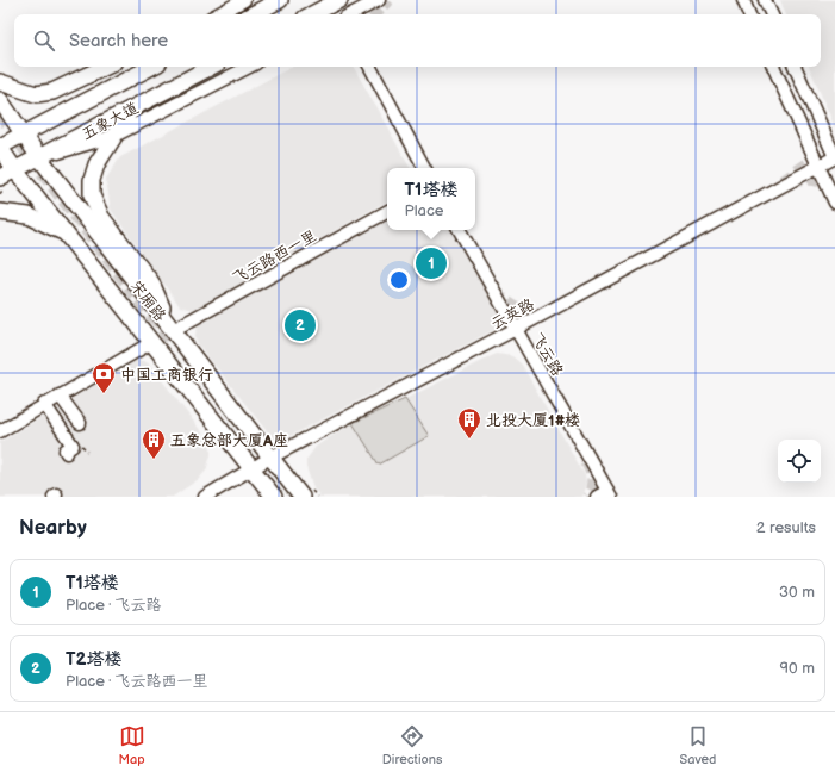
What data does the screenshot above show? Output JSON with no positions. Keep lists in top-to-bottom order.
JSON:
{
  "streets": {
    "main road": ["五象大道", "宋厢路"],
    "street": ["飞云路西一里", "云英路", "飞云路"]
  },
  "crossings": [
    ["五象大道", "宋厢路"],
    ["飞云路西一里", "宋厢路"],
    ["宋厢路", "云英路"],
    ["云英路", "飞云路"]
  ],
  "places": {
    "bank": ["中国工商银行"],
    "building": ["北投大厦1#楼", "五象总部大厦A座"]
  },
  "page": {
    "search": "Search here",
    "popup": ["T1塔楼", "Place"],
    "pins": ["1", "2"],
    "heading": ["Nearby", "2 results"],
    "list": [
      {
        "mark": "1",
        "name": "T1塔楼",
        "note": "Place · 飞云路",
        "value": "30 m"
      },
      {
        "mark": "2",
        "name": "T2塔楼",
        "note": "Place · 飞云路西一里",
        "value": "90 m"
      }
    ],
    "nav": ["Map", "Directions", "Saved"]
  }
}
